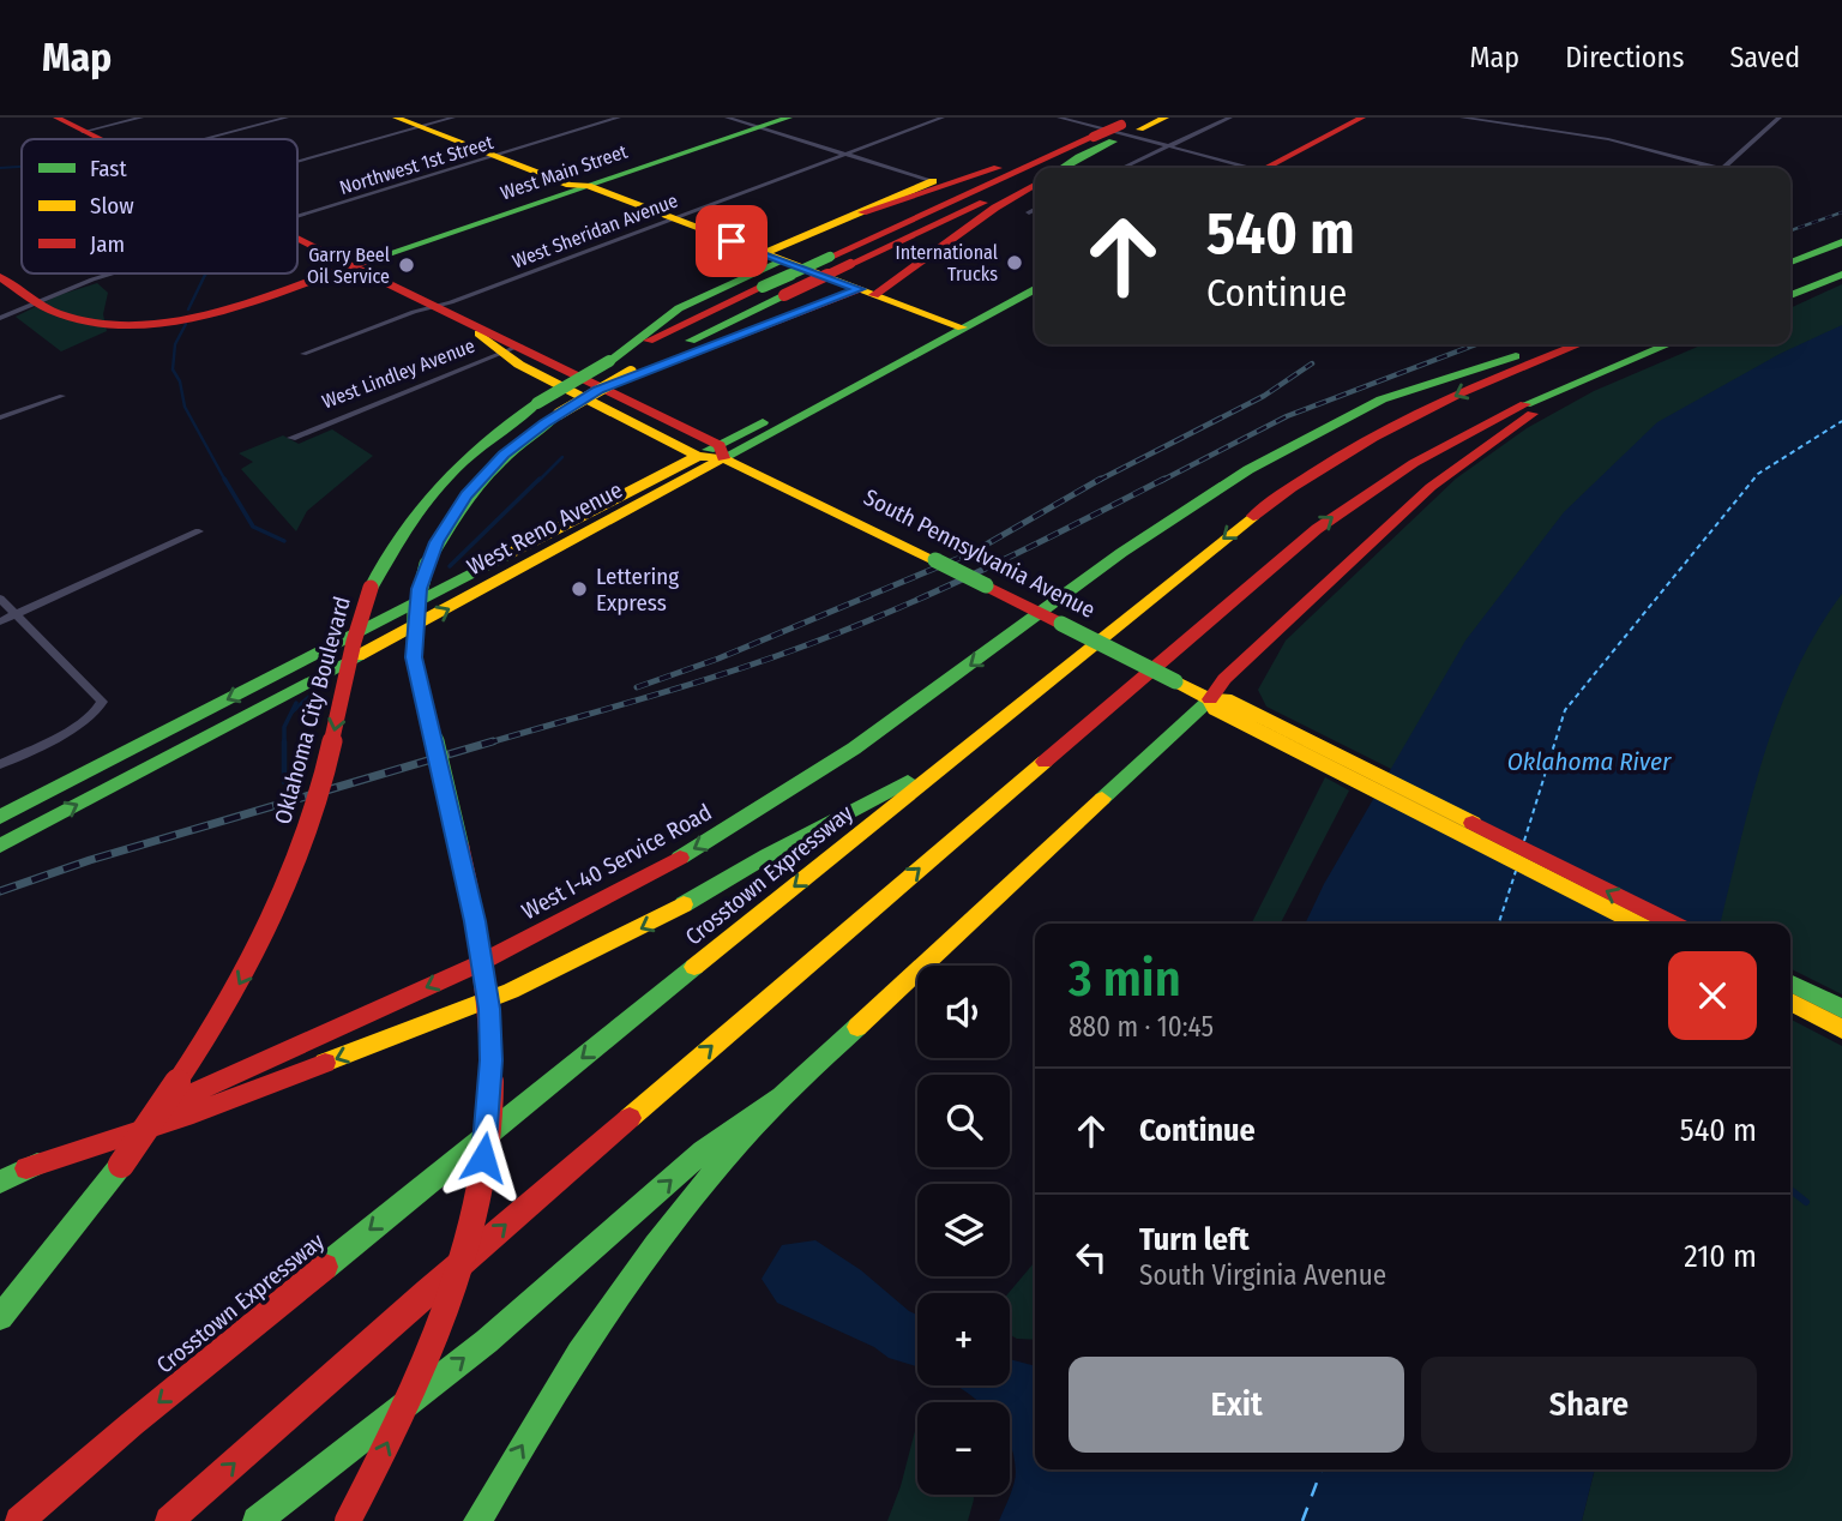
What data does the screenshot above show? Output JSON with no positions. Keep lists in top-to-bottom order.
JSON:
{
  "streets": {
    "main road": [
      "West Main Street",
      "West Reno Avenue",
      "South Pennsylvania Avenue",
      "Oklahoma City Boulevard",
      "West I-40 Service Road",
      "Crosstown Expressway"
    ],
    "street": ["Northwest 1st Street", "West Sheridan Avenue", "West Lindley Avenue"]
  },
  "crossings": [
    ["Northwest 1st Street", "West Main Street"],
    ["West Main Street", "South Pennsylvania Avenue"],
    ["West Sheridan Avenue", "South Pennsylvania Avenue"],
    ["West Lindley Avenue", "South Pennsylvania Avenue"],
    ["West Reno Avenue", "South Pennsylvania Avenue"],
    ["South Pennsylvania Avenue", "West I-40 Service Road"]
  ],
  "water": ["Oklahoma River"],
  "places": ["International Trucks", "Garry Beel Oil Service", "Lettering Express"],
  "legend": ["Fast", "Slow", "Jam"],
  "page": {
    "header": "Map",
    "nav": ["Map", "Directions", "Saved"],
    "turn": ["540 m", "Continue"],
    "heading": ["3 min", "880 m · 10:45"],
    "map_buttons": ["+", "−"],
    "list": [
      {
        "name": "Continue",
        "value": "540 m"
      },
      {
        "name": "Turn left",
        "note": "South Virginia Avenue",
        "value": "210 m"
      }
    ],
    "buttons": ["Exit", "Share"]
  }
}
